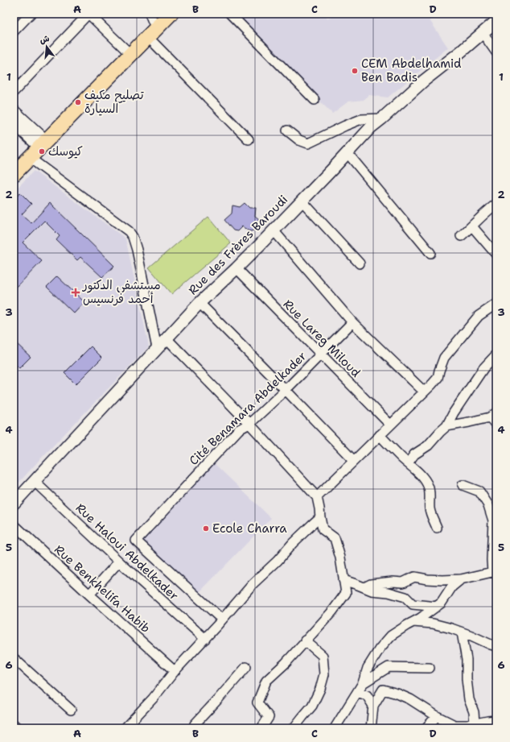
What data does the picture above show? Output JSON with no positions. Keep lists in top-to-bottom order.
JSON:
{
  "streets": {
    "street": [
      "Rue des Frères Baroudi",
      "Rue Lareg Miloud",
      "Cité Benamara Abdelkader",
      "Rue Haloui Abdelkader",
      "Rue Benkhelifa Habib"
    ]
  },
  "crossings": [
    ["Rue des Frères Baroudi", "Rue Lareg Miloud"],
    ["Rue des Frères Baroudi", "Rue Haloui Abdelkader"],
    ["Rue Lareg Miloud", "Cité Benamara Abdelkader"]
  ],
  "places": {
    "other": [
      "CEM Abdelhamid Ben Badis",
      "تصليح مكيف السيارة",
      "كيوسك",
      "Ecole Charra"
    ],
    "health": ["مستشفى الدكتور أحمد فرنسيس"]
  },
  "north": "top",
  "grid": {
    "columns": [
      "A",
      "B",
      "C",
      "D"
    ],
    "rows": [
      "1",
      "2",
      "3",
      "4",
      "5",
      "6"
    ]
  }
}
